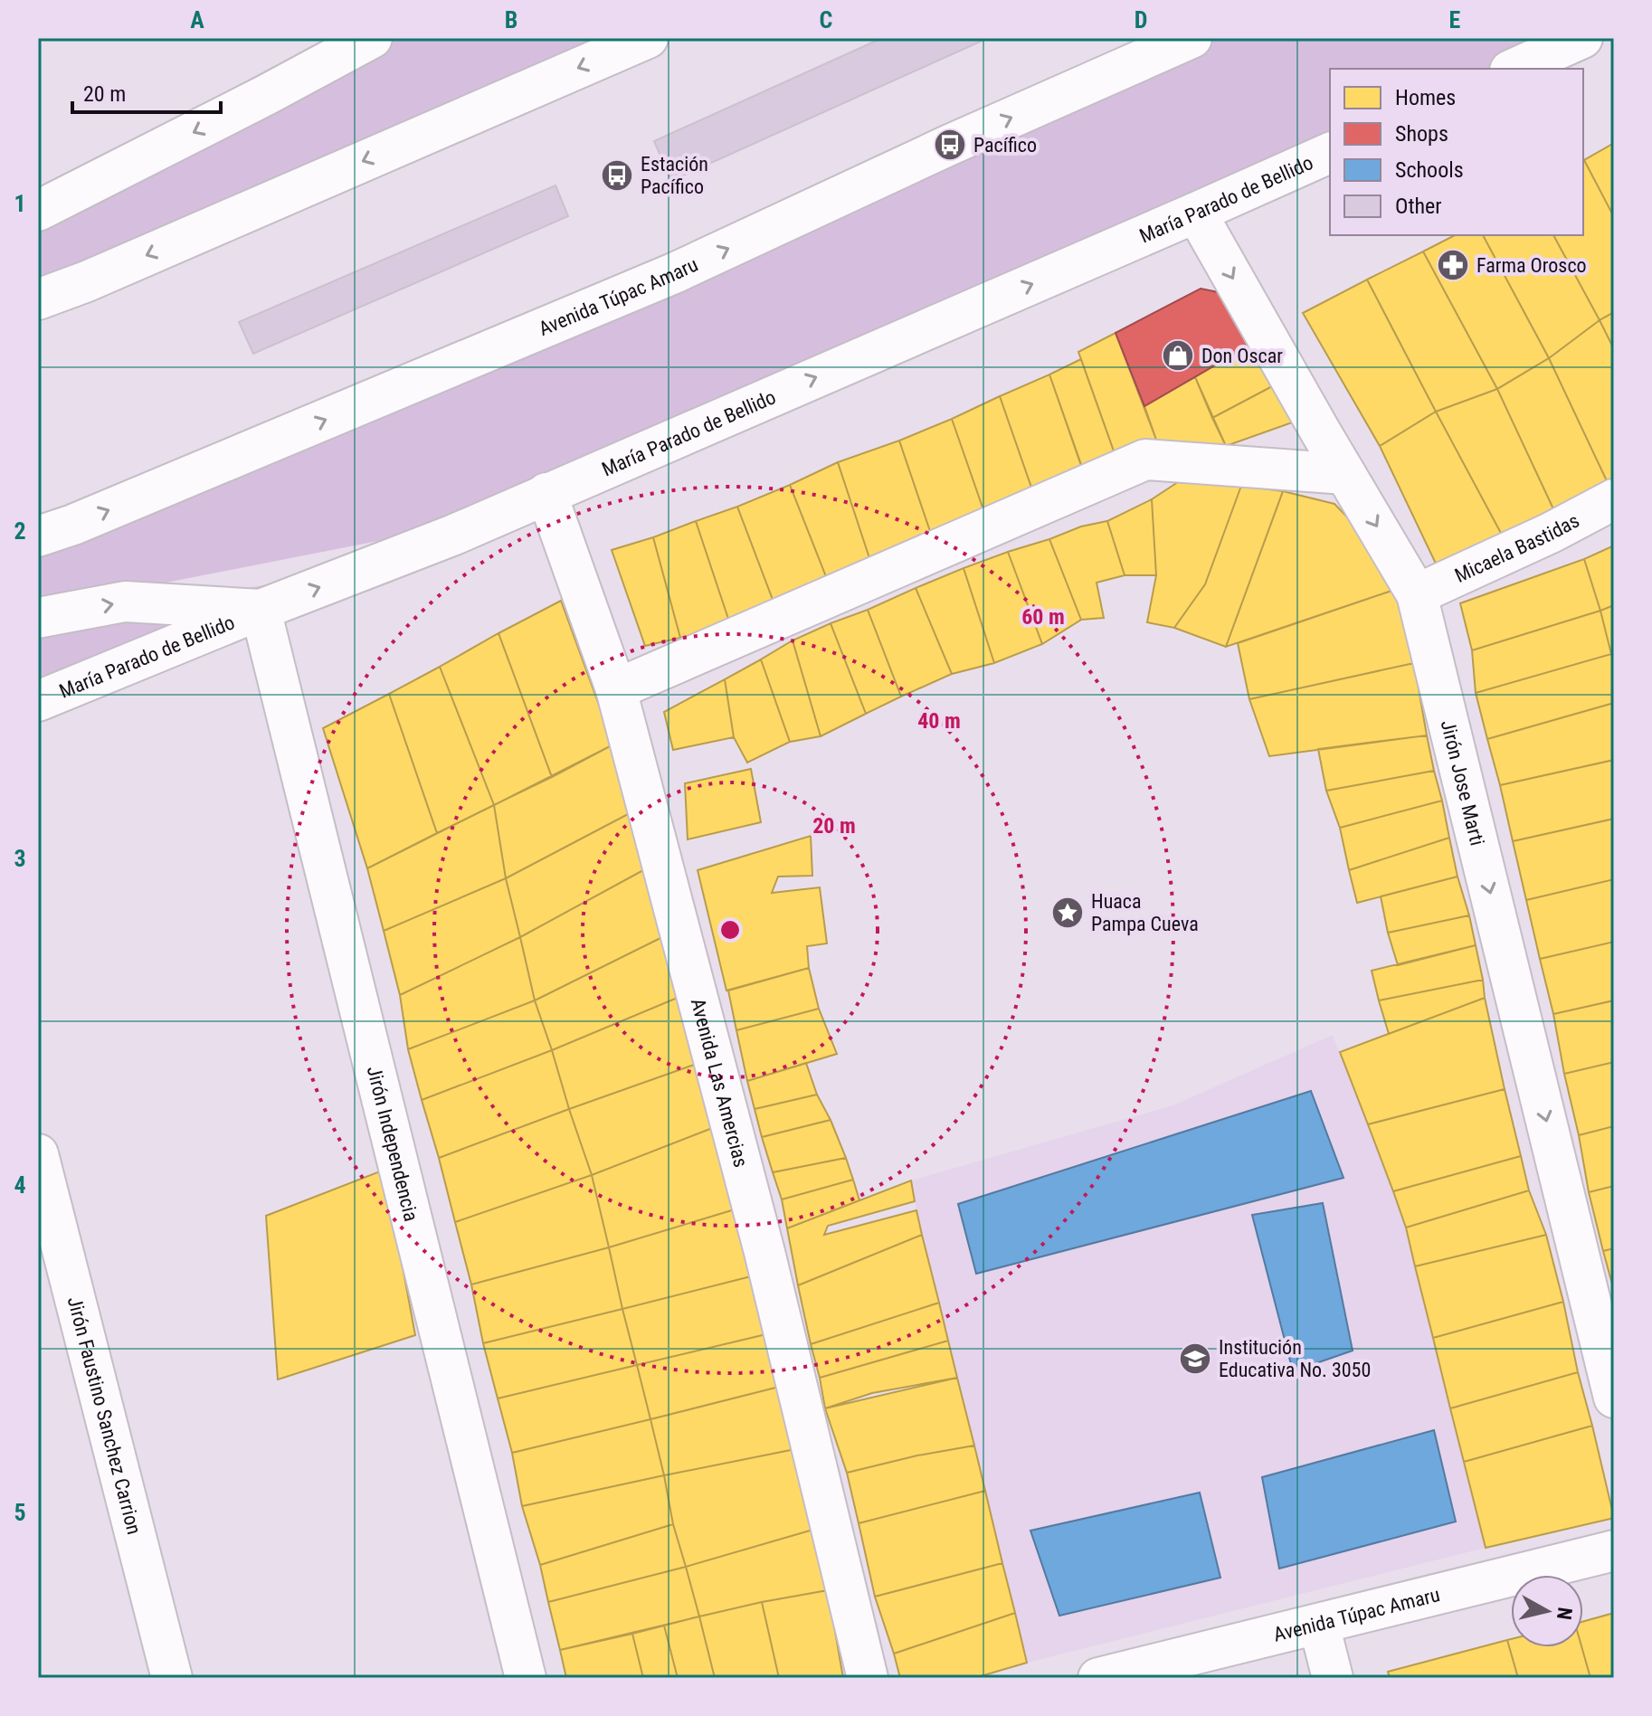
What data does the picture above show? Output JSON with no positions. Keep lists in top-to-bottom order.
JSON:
{
  "streets": {
    "street": [
      "María Parado de Bellido",
      "Avenida Túpac Amaru",
      "Micaela Bastidas",
      "Jirón Jose Marti",
      "Avenida Las Amercias",
      "Jirón Independencia",
      "Jirón Faustino Sanchez Carrion"
    ]
  },
  "crossings": [
    ["María Parado de Bellido", "Jirón Jose Marti"],
    ["María Parado de Bellido", "Avenida Las Amercias"],
    ["María Parado de Bellido", "Jirón Independencia"],
    ["Micaela Bastidas", "Jirón Jose Marti"]
  ],
  "one_way": ["Jirón Jose Marti"],
  "places": {
    "bus stop": ["Pacífico", "Estación Pacífico"],
    "pharmacy": ["Farma Orosco"],
    "shop": ["Don Oscar"],
    "place": ["Huaca Pampa Cueva"],
    "school or university": ["Institución Educativa No. 3050"]
  },
  "legend": [
    "Homes",
    "Shops",
    "Schools",
    "Other"
  ],
  "scale_bar": "20 m",
  "north": "right",
  "grid": {
    "columns": [
      "A",
      "B",
      "C",
      "D",
      "E"
    ],
    "rows": [
      "1",
      "2",
      "3",
      "4",
      "5"
    ]
  },
  "rings": ["60 m", "40 m", "20 m"]
}
